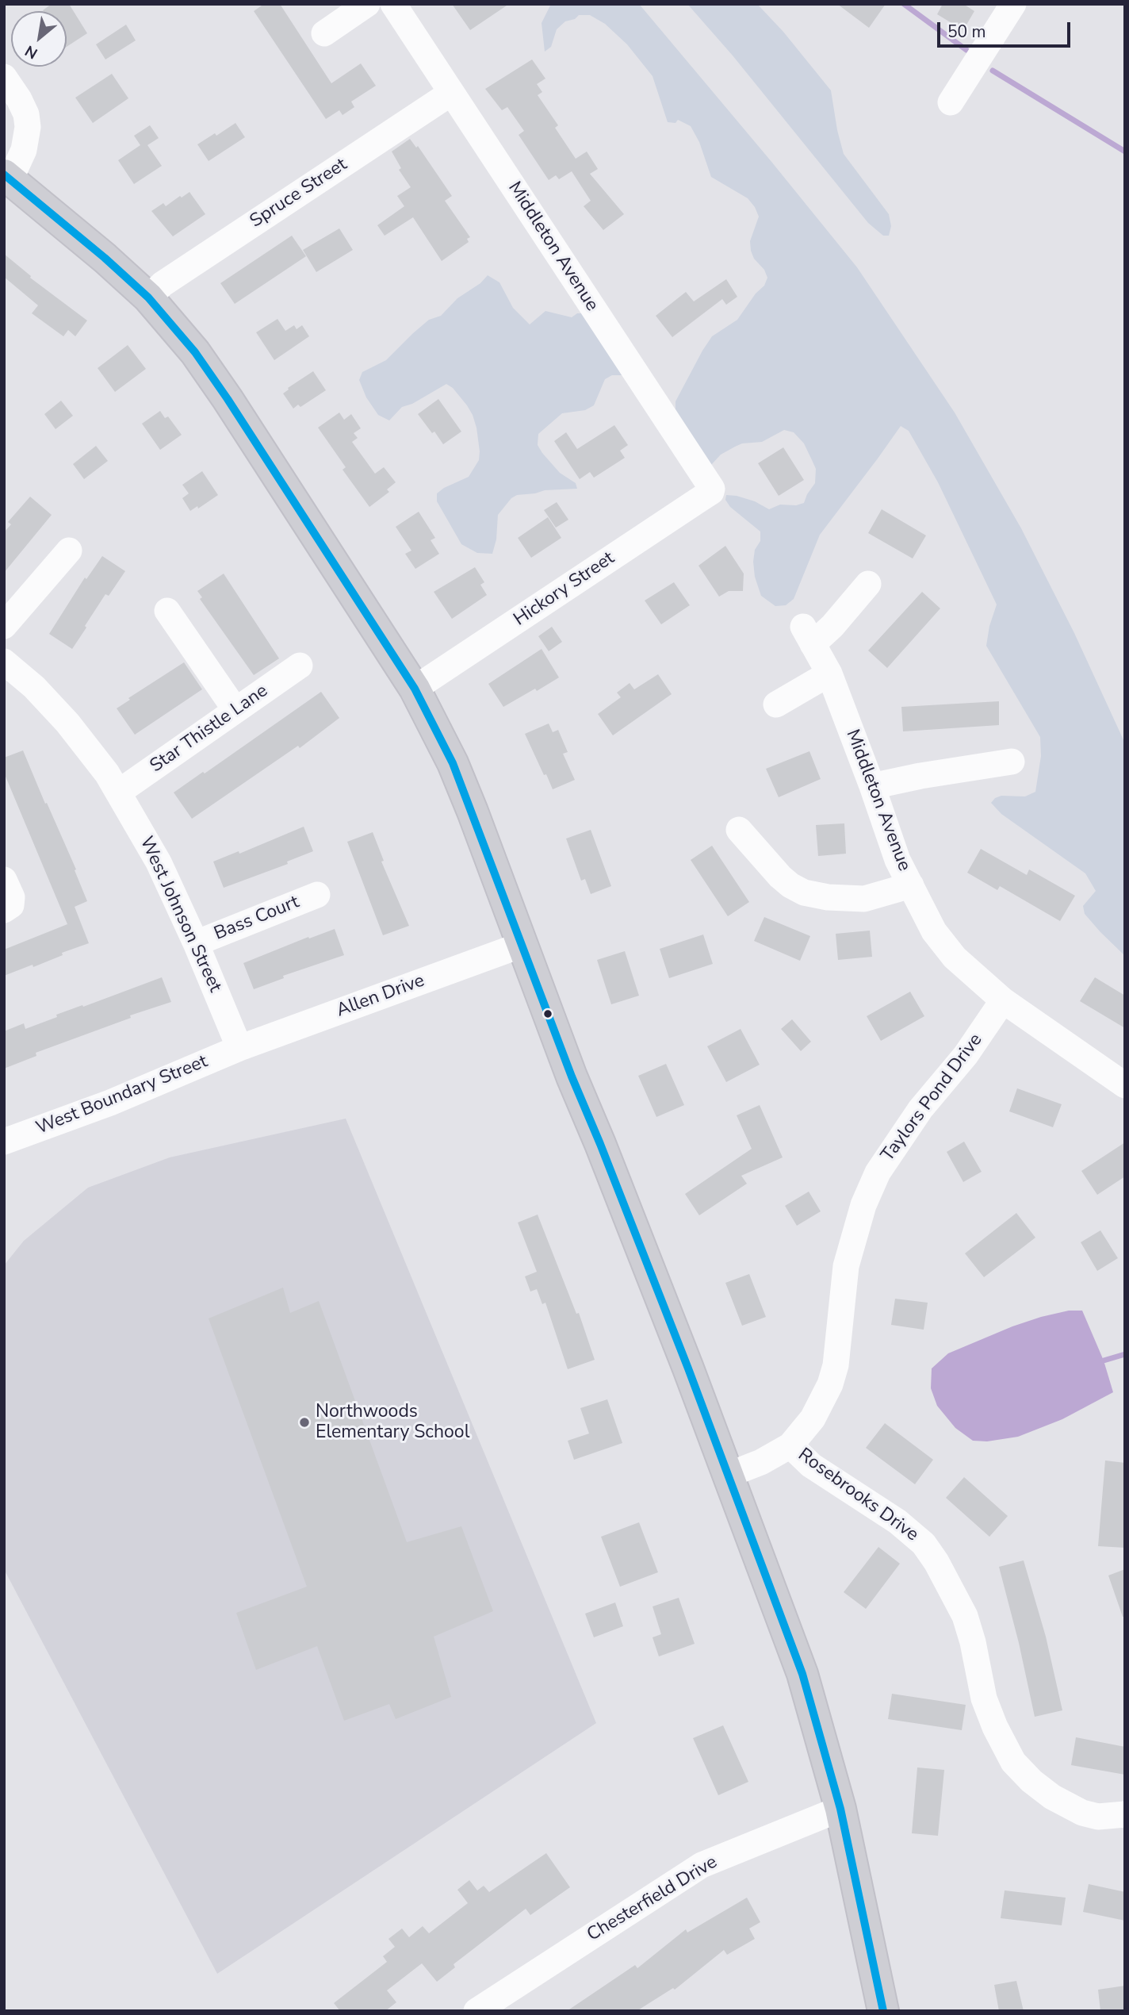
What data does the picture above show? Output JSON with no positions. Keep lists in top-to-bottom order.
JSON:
{
  "streets": {
    "street": [
      "Spruce Street",
      "Middleton Avenue",
      "Hickory Street",
      "Star Thistle Lane",
      "West Johnson Street",
      "Bass Court",
      "Allen Drive",
      "West Boundary Street",
      "Taylors Pond Drive",
      "Rosebrooks Drive",
      "Chesterfield Drive"
    ]
  },
  "crossings": [
    ["Spruce Street", "Middleton Avenue"],
    ["Middleton Avenue", "Hickory Street"],
    ["Middleton Avenue", "Taylors Pond Drive"],
    ["Star Thistle Lane", "West Johnson Street"],
    ["West Johnson Street", "Bass Court"],
    ["West Johnson Street", "Allen Drive"],
    ["West Johnson Street", "West Boundary Street"],
    ["Allen Drive", "West Boundary Street"],
    ["Taylors Pond Drive", "Rosebrooks Drive"]
  ],
  "places": ["Northwoods Elementary School"],
  "scale_bar": "50 m",
  "north": "bottom left"
}
